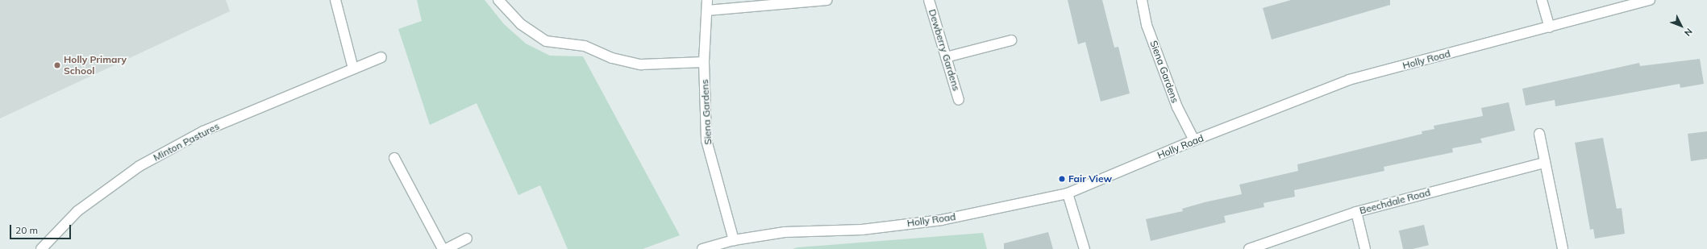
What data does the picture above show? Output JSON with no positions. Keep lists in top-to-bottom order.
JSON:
{
  "streets": {
    "street": [
      "Dewberry Gardens",
      "Holly Road",
      "Siena Gardens",
      "Minton Pastures",
      "Beechdale Road"
    ]
  },
  "crossings": [
    ["Holly Road", "Siena Gardens"]
  ],
  "places": ["Holly Primary School", "Fair View"],
  "scale_bar": "20 m",
  "north": "bottom right"
}
